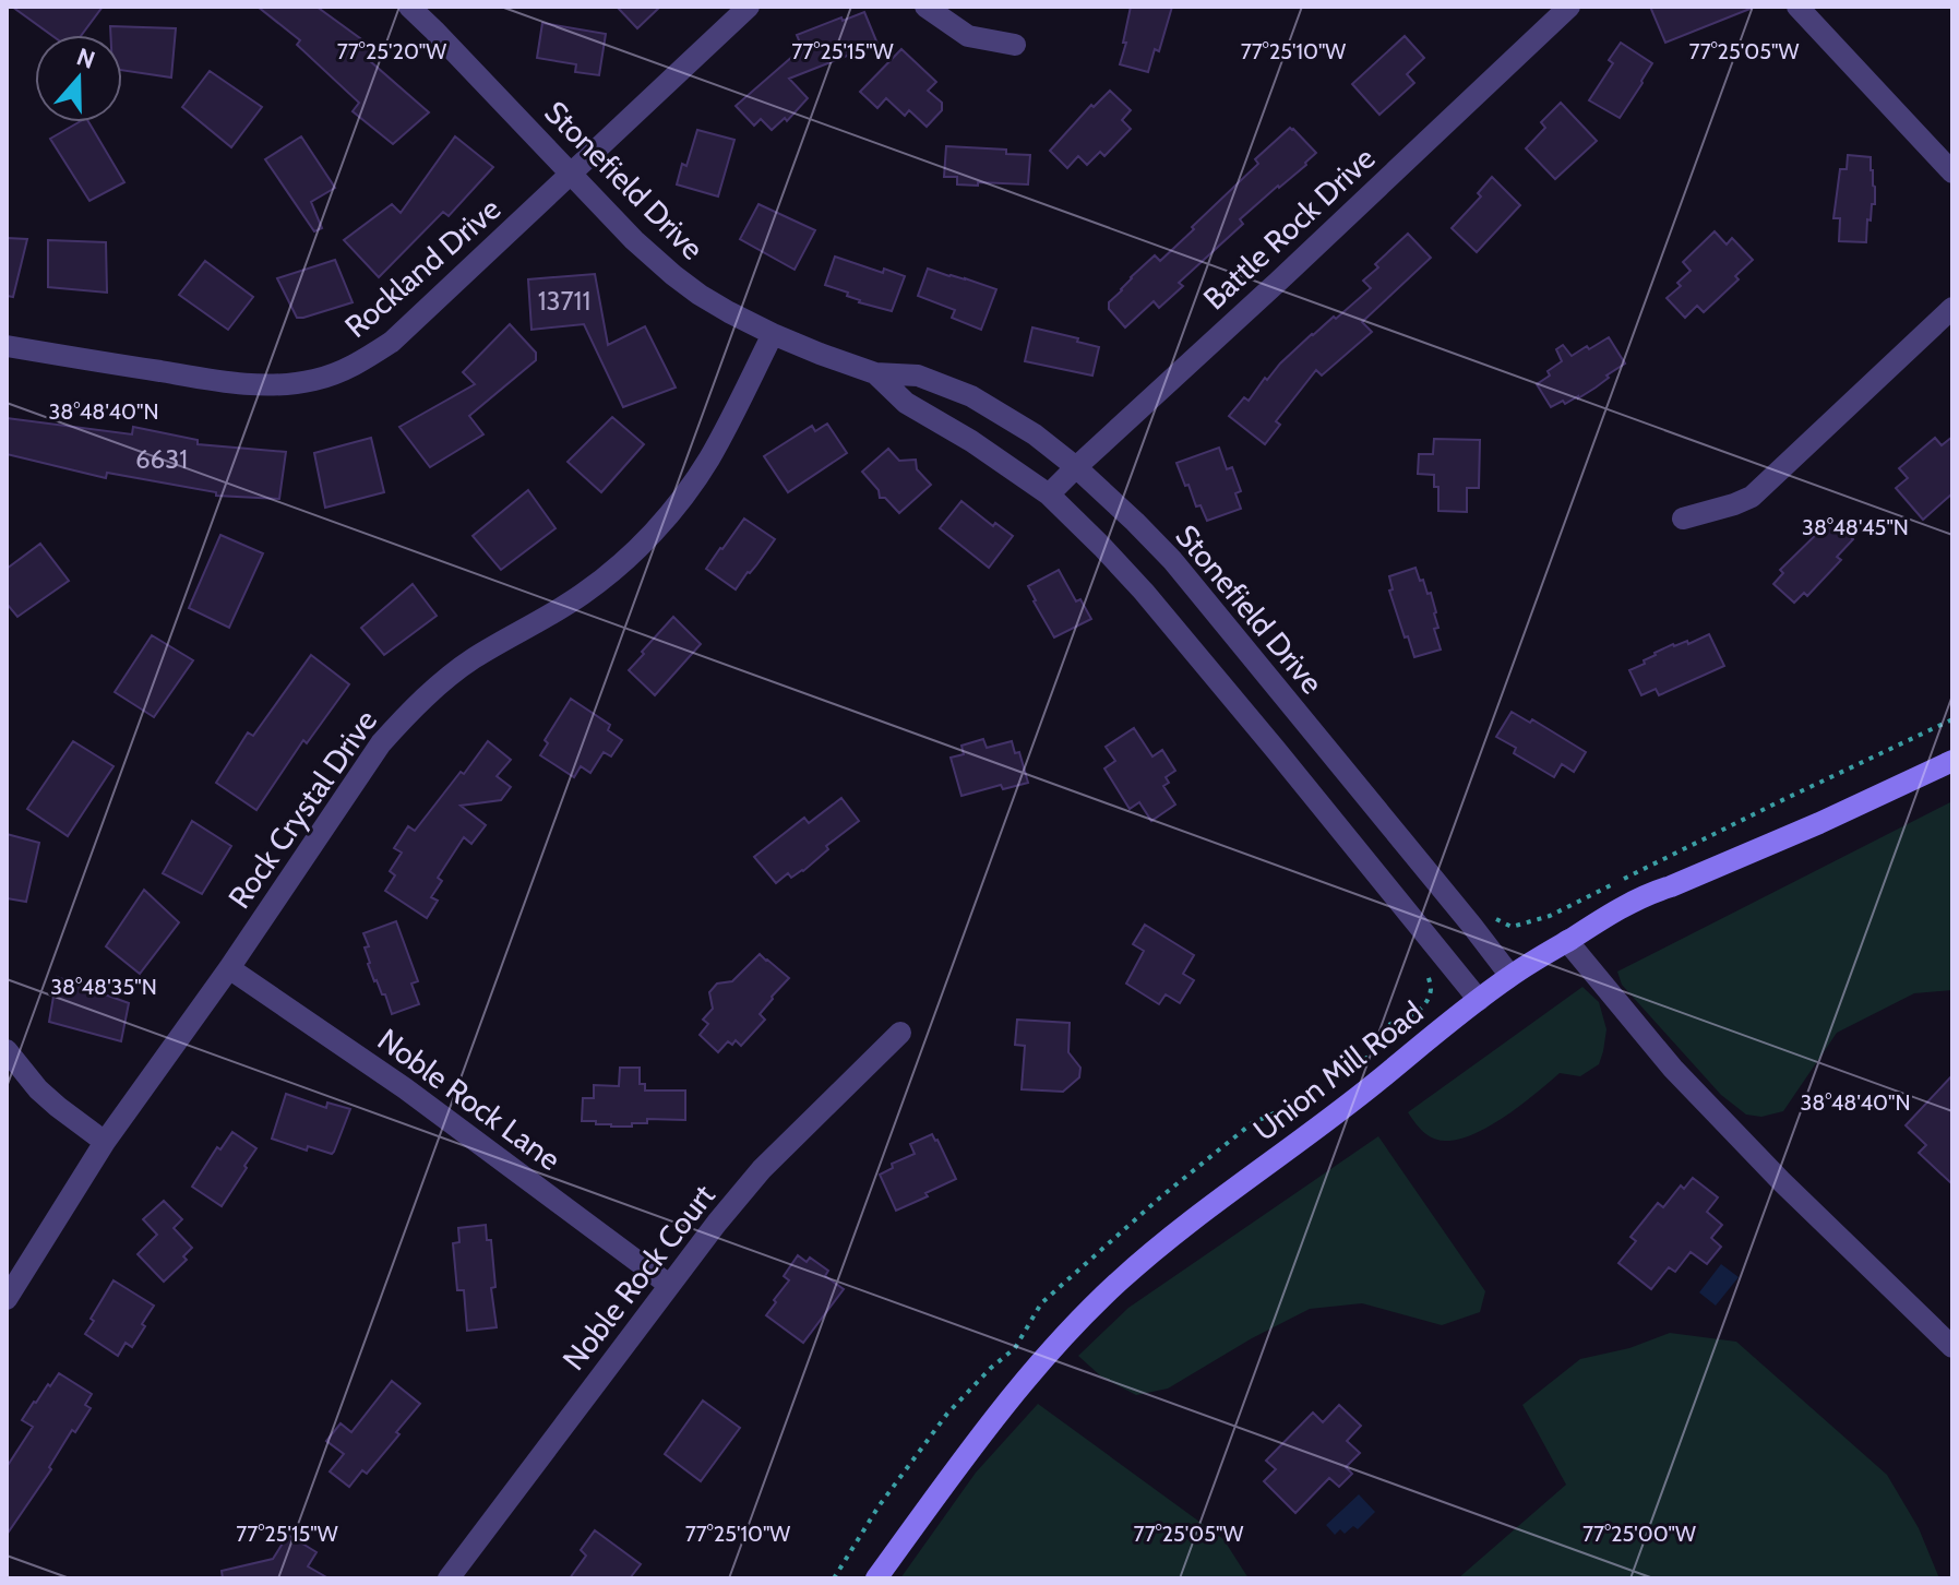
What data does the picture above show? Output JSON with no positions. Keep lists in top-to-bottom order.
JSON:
{
  "streets": {
    "street": [
      "Stonefield Drive",
      "Battle Rock Drive",
      "Rockland Drive",
      "Rock Crystal Drive",
      "Union Mill Road",
      "Noble Rock Lane",
      "Noble Rock Court"
    ]
  },
  "crossings": [
    ["Stonefield Drive", "Battle Rock Drive"],
    ["Stonefield Drive", "Rockland Drive"],
    ["Stonefield Drive", "Rock Crystal Drive"],
    ["Stonefield Drive", "Union Mill Road"],
    ["Rock Crystal Drive", "Noble Rock Lane"],
    ["Noble Rock Lane", "Noble Rock Court"]
  ],
  "house_numbers": ["13711", "6631"],
  "north": "top",
  "coordinates": [
    "77°25'15\"W",
    "77°25'10\"W",
    "77°25'05\"W",
    "77°25'20\"W",
    "38°48'40\"N",
    "38°48'45\"N",
    "38°48'35\"N",
    "77°25'00\"W"
  ]
}
